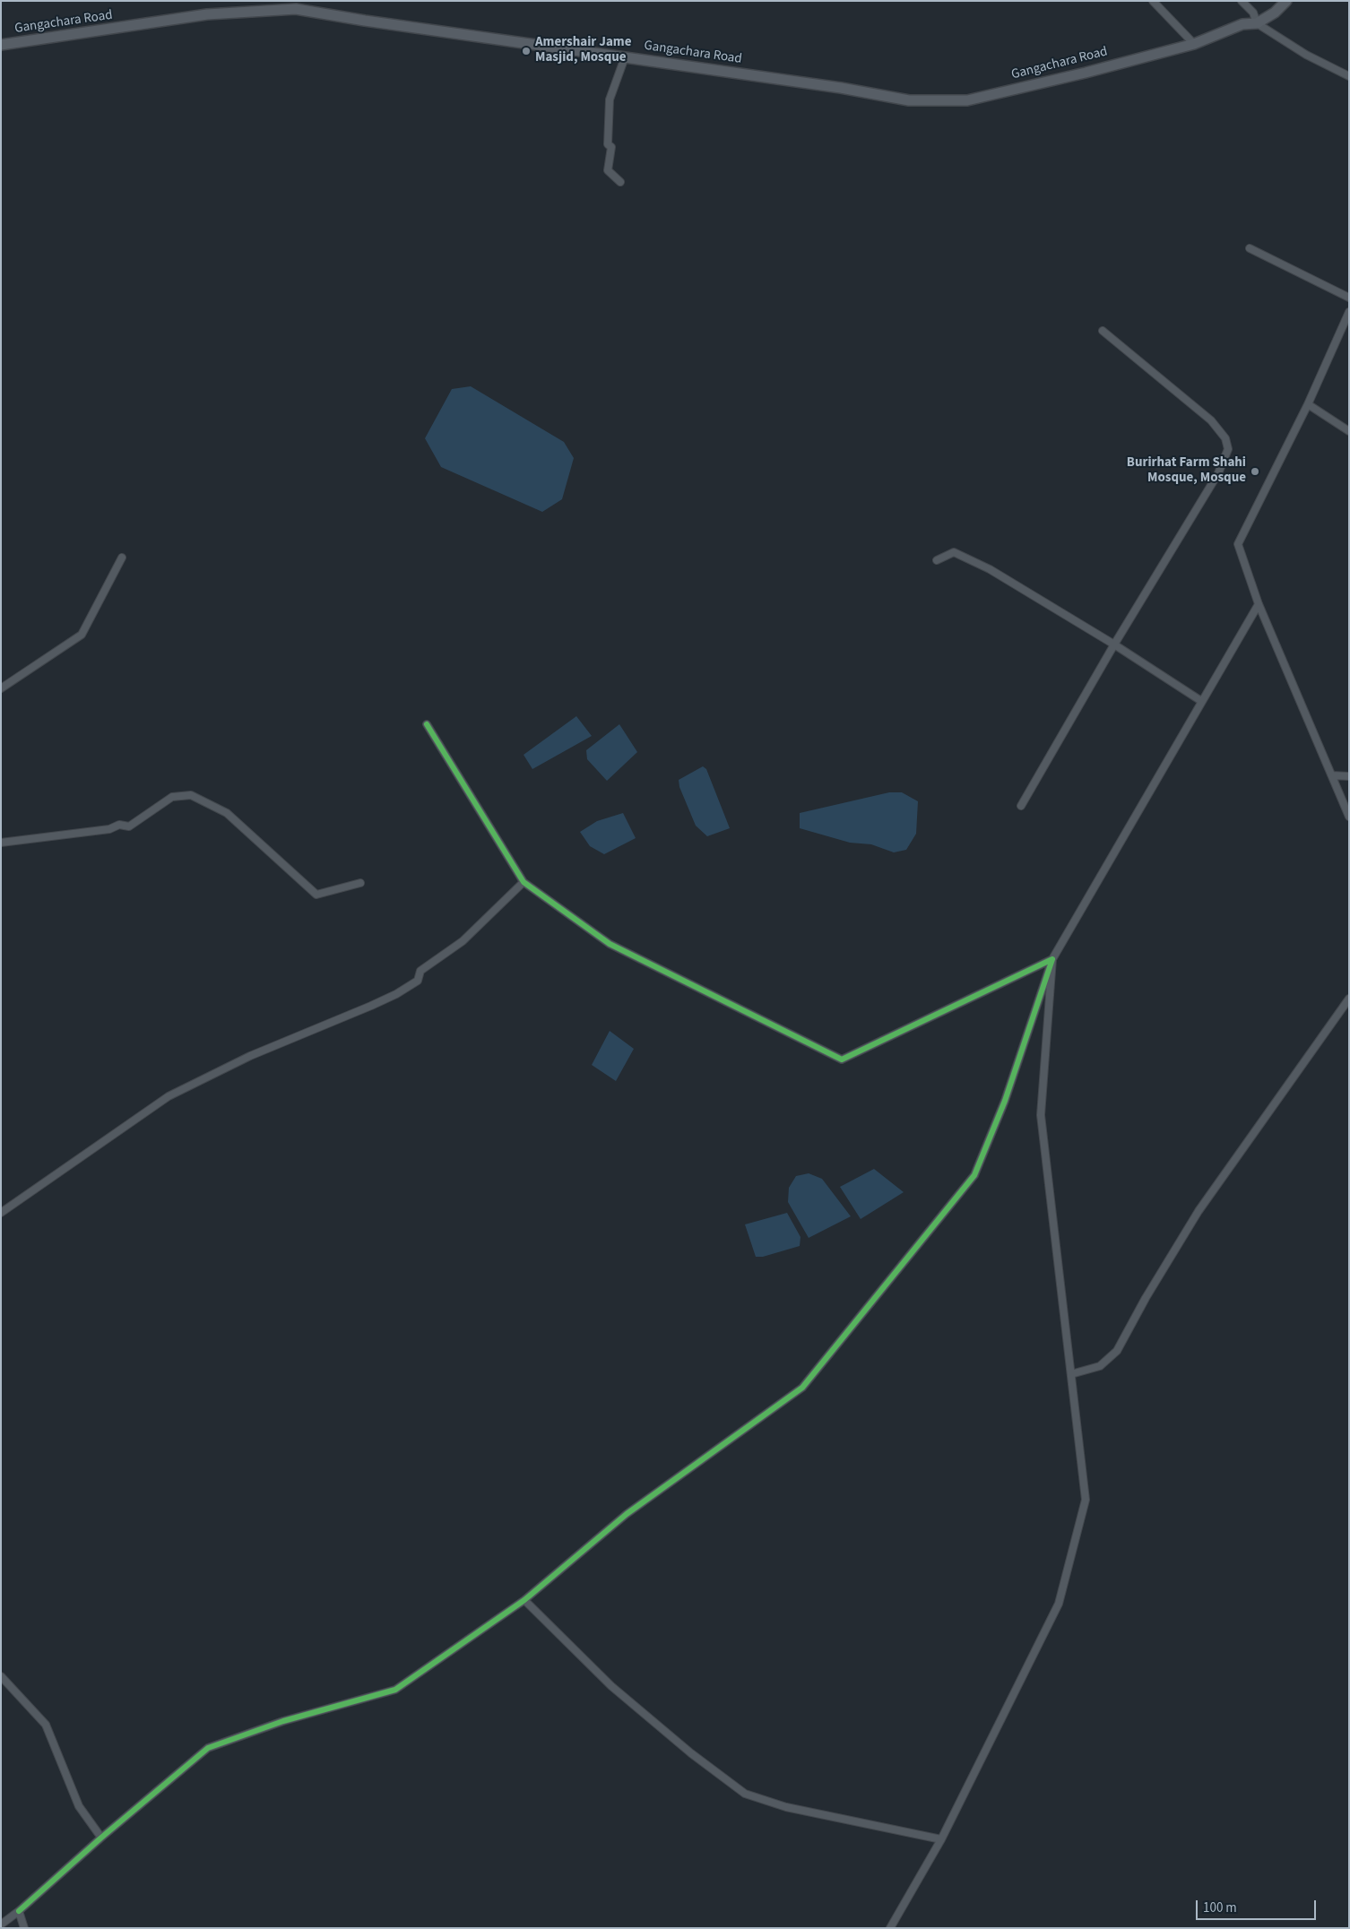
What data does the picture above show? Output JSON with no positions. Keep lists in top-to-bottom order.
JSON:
{
  "streets": {
    "main road": ["Gangachara Road"]
  },
  "places": ["Amershair Jame Masjid, Mosque", "Burirhat Farm Shahi Mosque, Mosque"],
  "scale_bar": "100 m"
}
